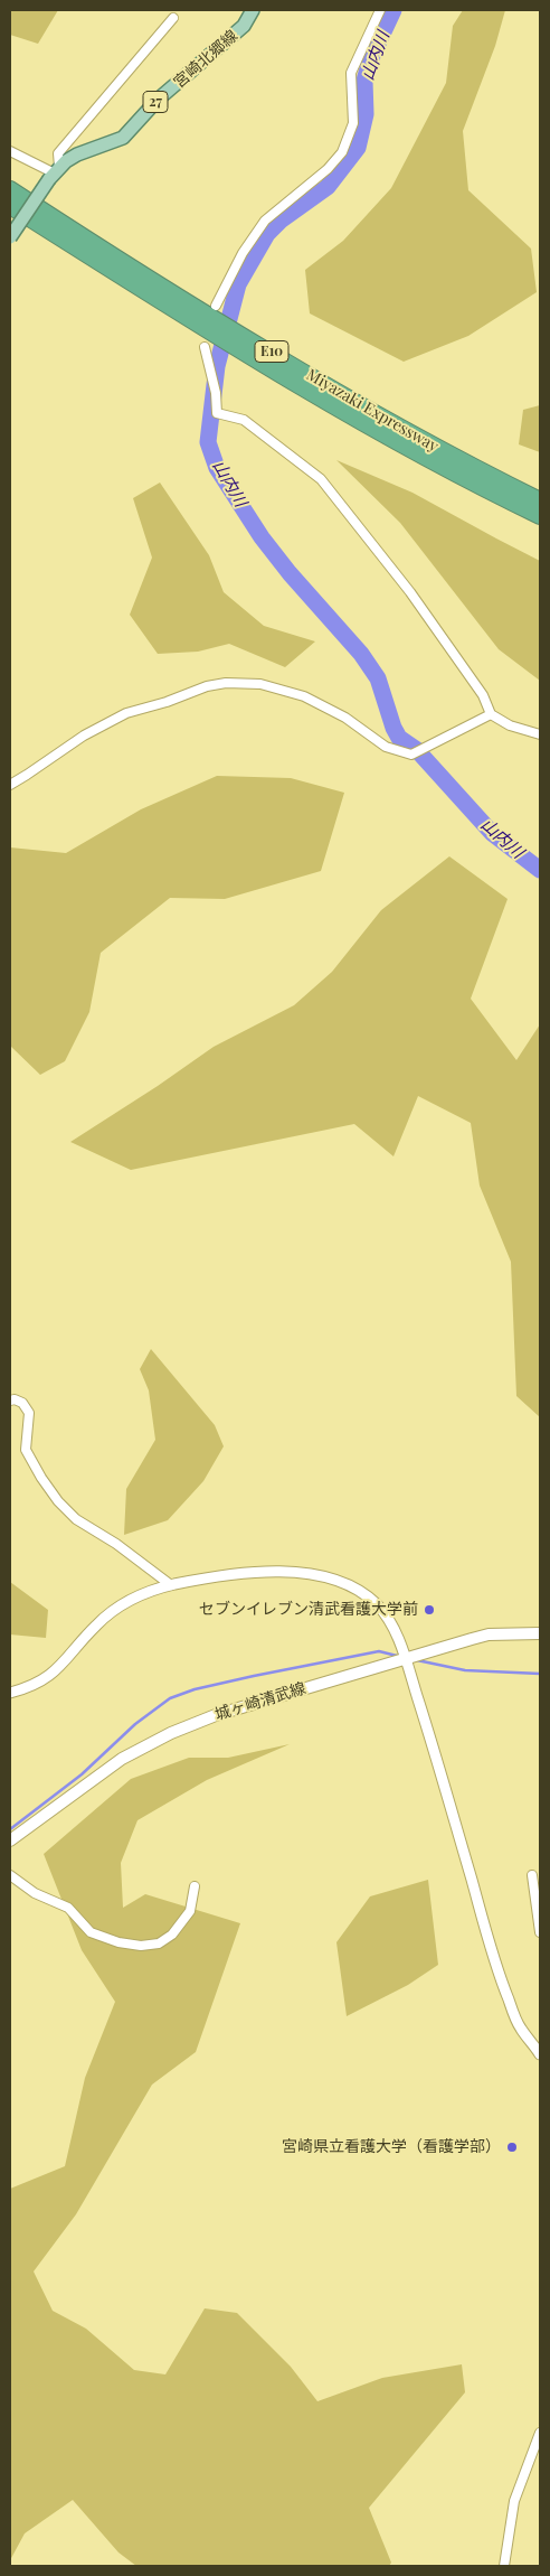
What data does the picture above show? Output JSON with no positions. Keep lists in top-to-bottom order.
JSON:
{
  "streets": {
    "highway": ["E10", "Miyazaki Expressway"],
    "main road": ["宮崎北郷線", "27", "城ヶ崎清武線"]
  },
  "water": ["山内川"],
  "places": ["セブンイレブン清武看護大学前", "宮崎県立看護大学（看護学部）"]
}
